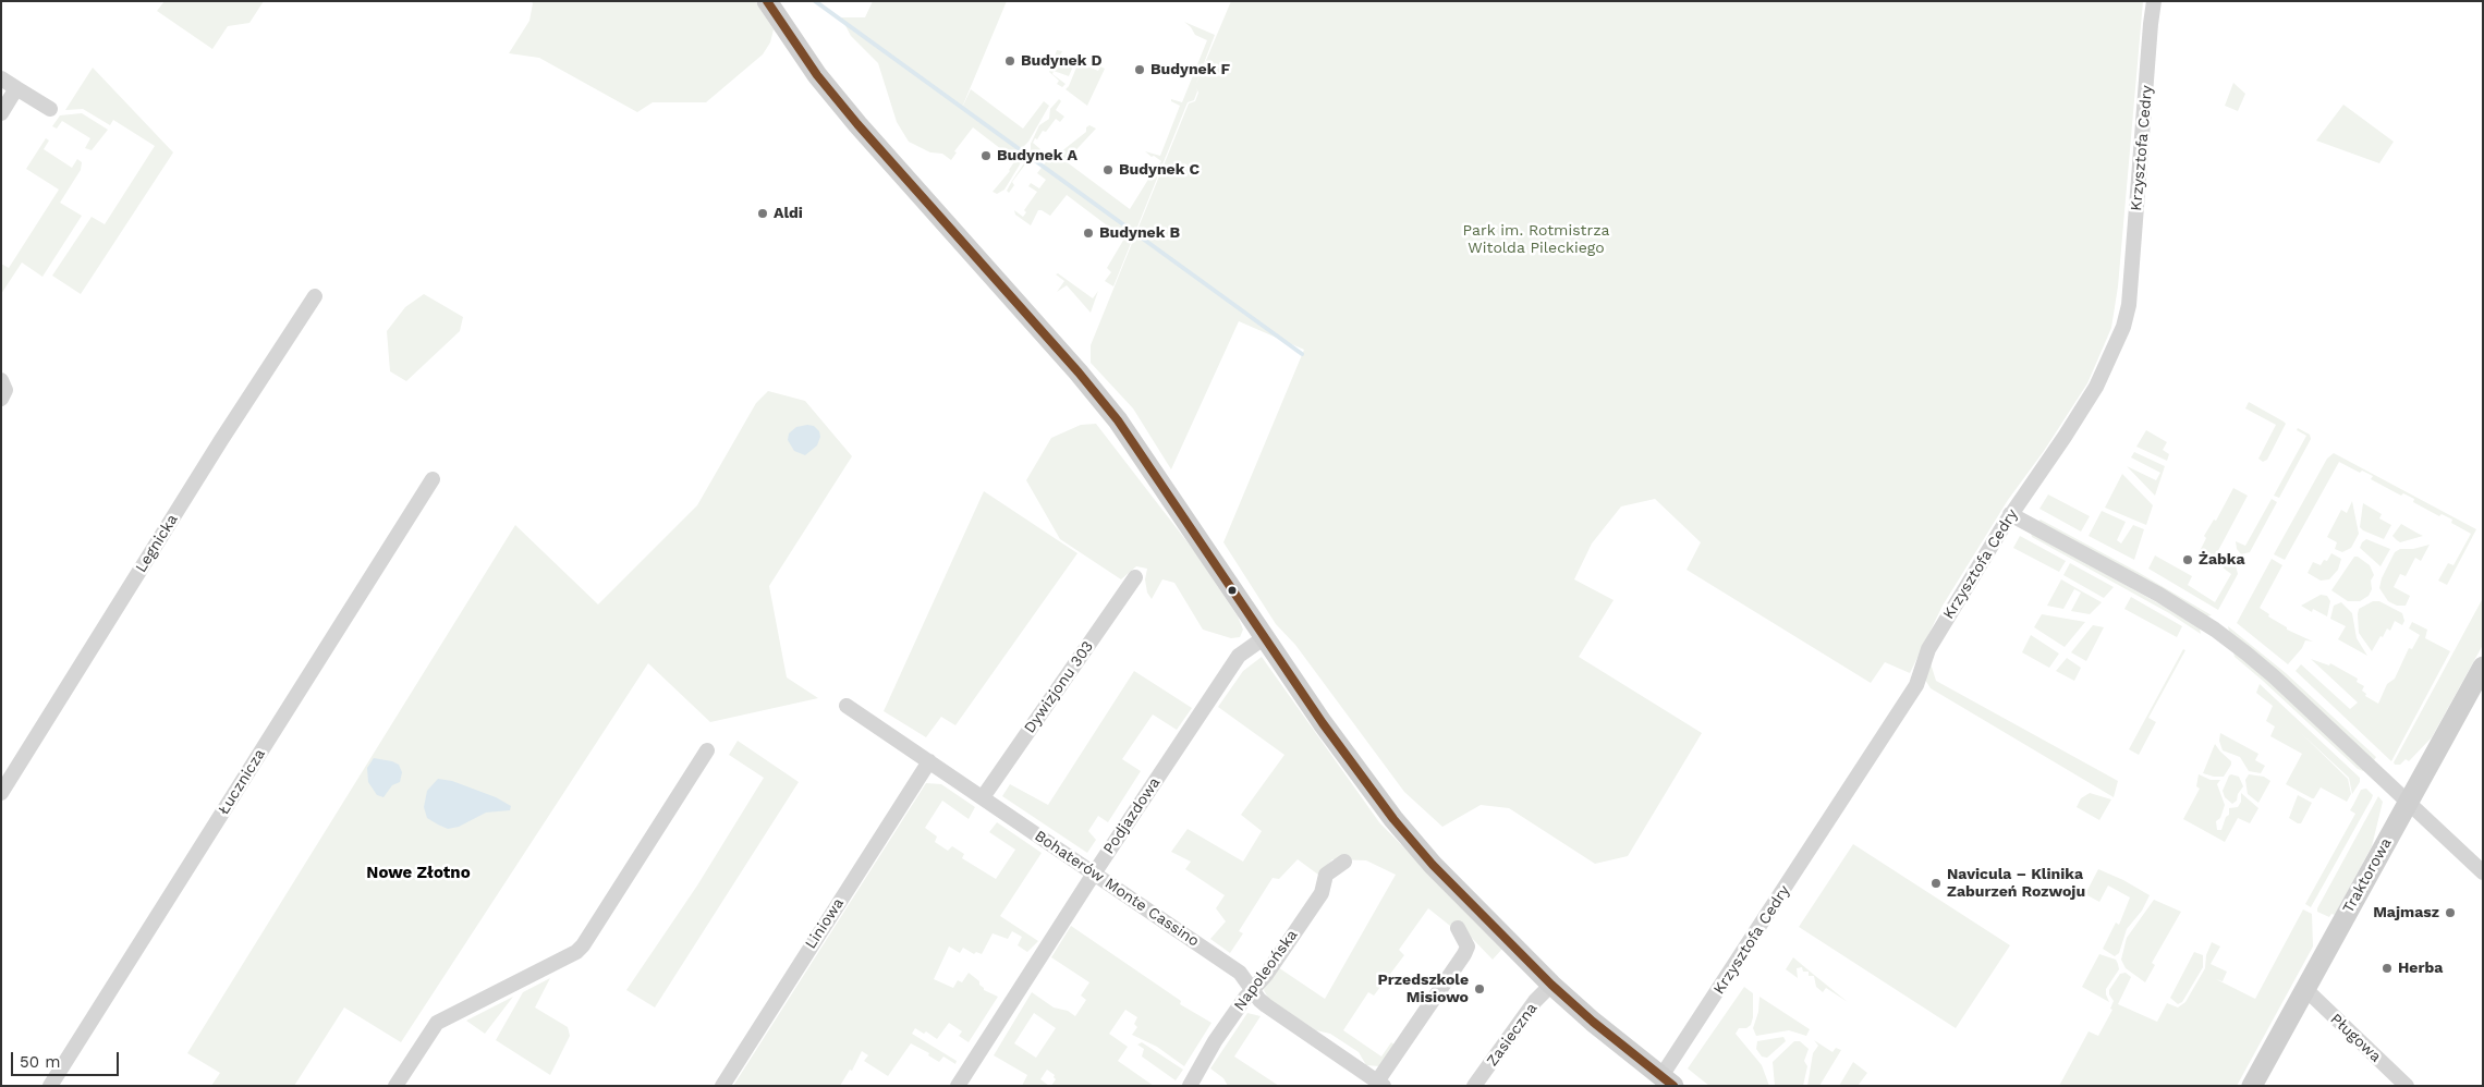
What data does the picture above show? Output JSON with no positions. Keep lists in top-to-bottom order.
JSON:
{
  "streets": {
    "street": [
      "Krzysztofa Cedry",
      "Legnicka",
      "Dywizjonu 303",
      "Łucznicza",
      "Podjazdowa",
      "Traktorowa",
      "Bohaterów Monte Cassino",
      "Liniowa",
      "Napoleońska",
      "Zasieczna",
      "Pługowa"
    ]
  },
  "crossings": [
    ["Dywizjonu 303", "Bohaterów Monte Cassino"],
    ["Podjazdowa", "Bohaterów Monte Cassino"],
    ["Traktorowa", "Pługowa"],
    ["Bohaterów Monte Cassino", "Liniowa"],
    ["Bohaterów Monte Cassino", "Napoleońska"]
  ],
  "districts": ["Nowe Złotno"],
  "parks": ["Park im. Rotmistrza Witolda Pileckiego"],
  "places": [
    "Budynek D",
    "Budynek F",
    "Budynek A",
    "Budynek C",
    "Aldi",
    "Budynek B",
    "Żabka",
    "Navicula – Klinika Zaburzeń Rozwoju",
    "Majmasz",
    "Herba",
    "Przedszkole Misiowo"
  ],
  "scale_bar": "50 m"
}
